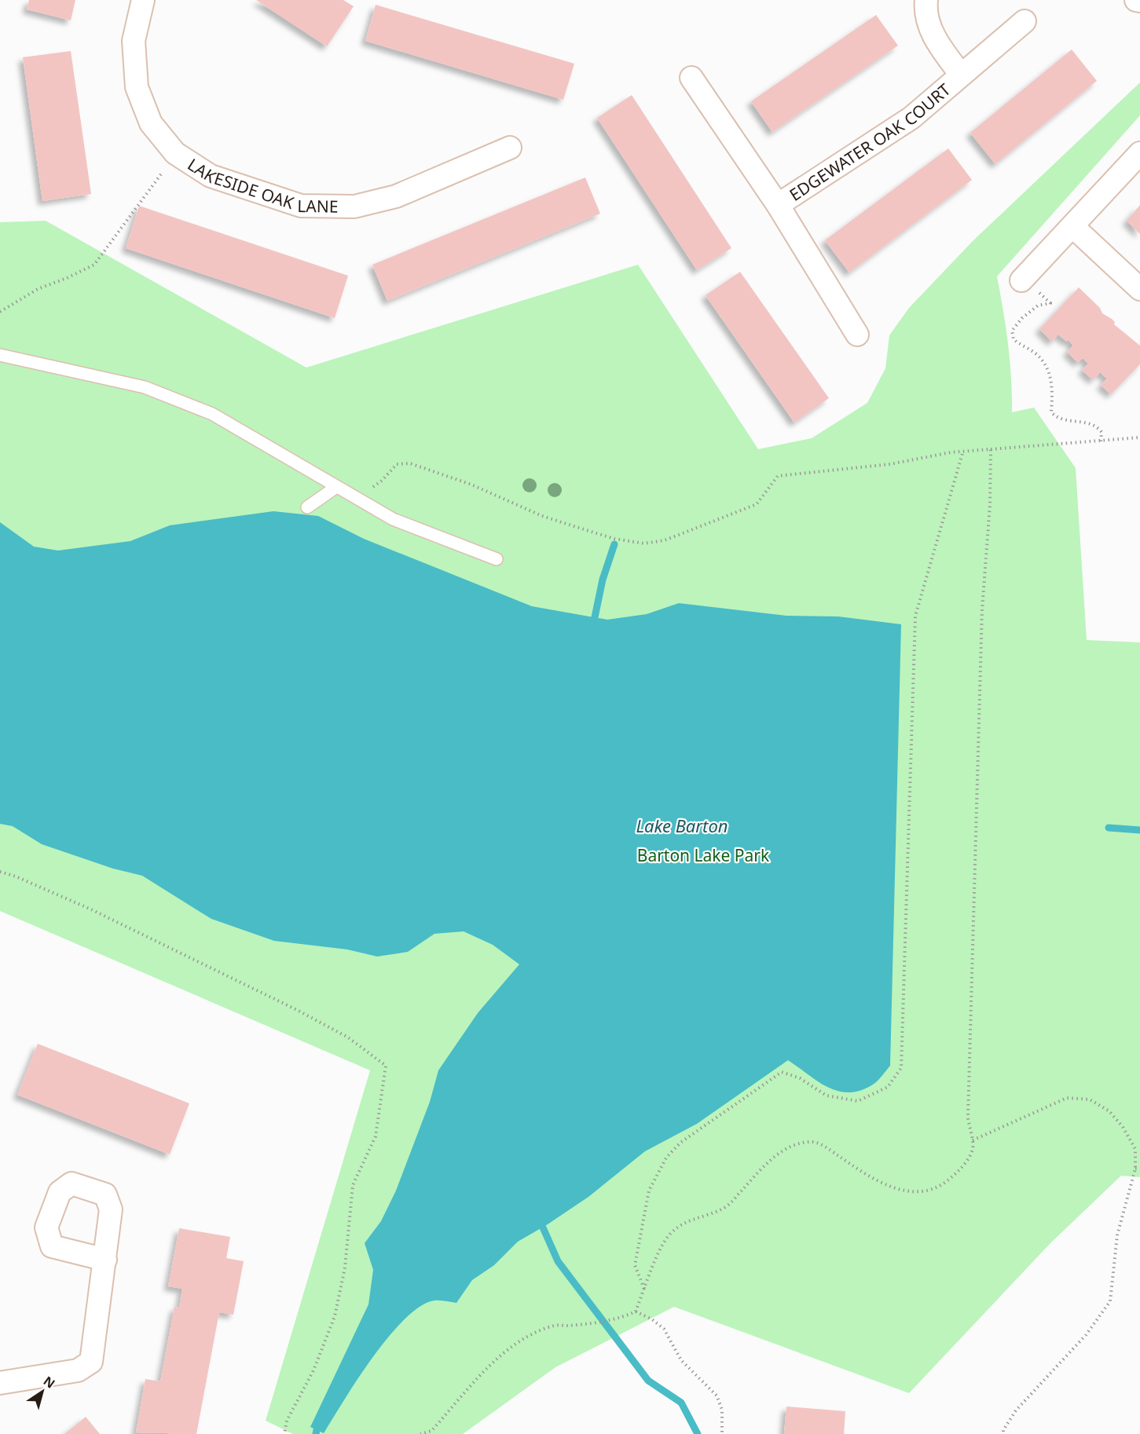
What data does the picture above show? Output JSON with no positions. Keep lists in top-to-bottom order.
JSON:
{
  "streets": {
    "street": ["EDGEWATER OAK COURT", "LAKESIDE OAK LANE"]
  },
  "water": ["Lake Barton"],
  "parks": ["Barton Lake Park"],
  "north": "top right"
}
